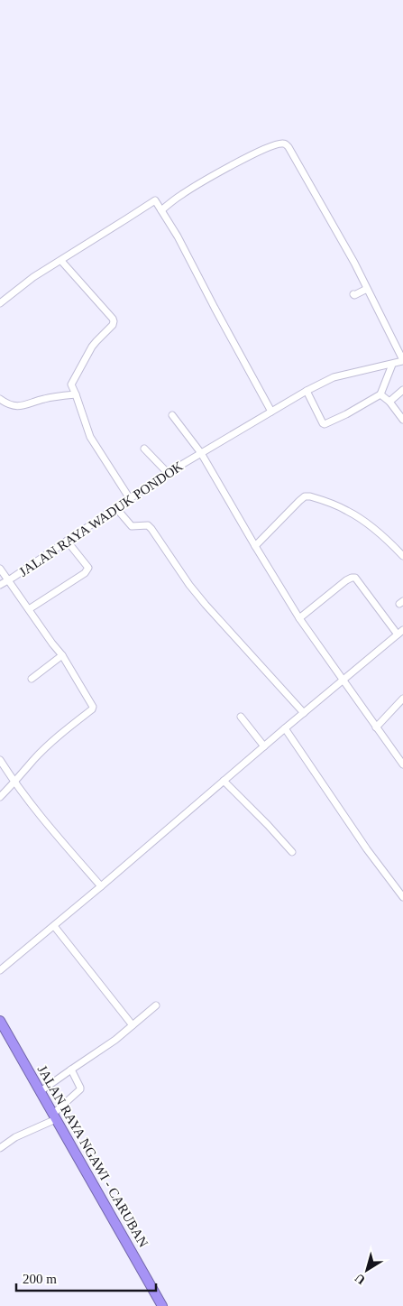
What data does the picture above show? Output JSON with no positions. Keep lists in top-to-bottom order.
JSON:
{
  "streets": {
    "highway": ["JALAN RAYA NGAWI - CARUBAN"],
    "street": ["JALAN RAYA WADUK PONDOK"]
  },
  "scale_bar": "200 m",
  "north": "bottom left"
}
